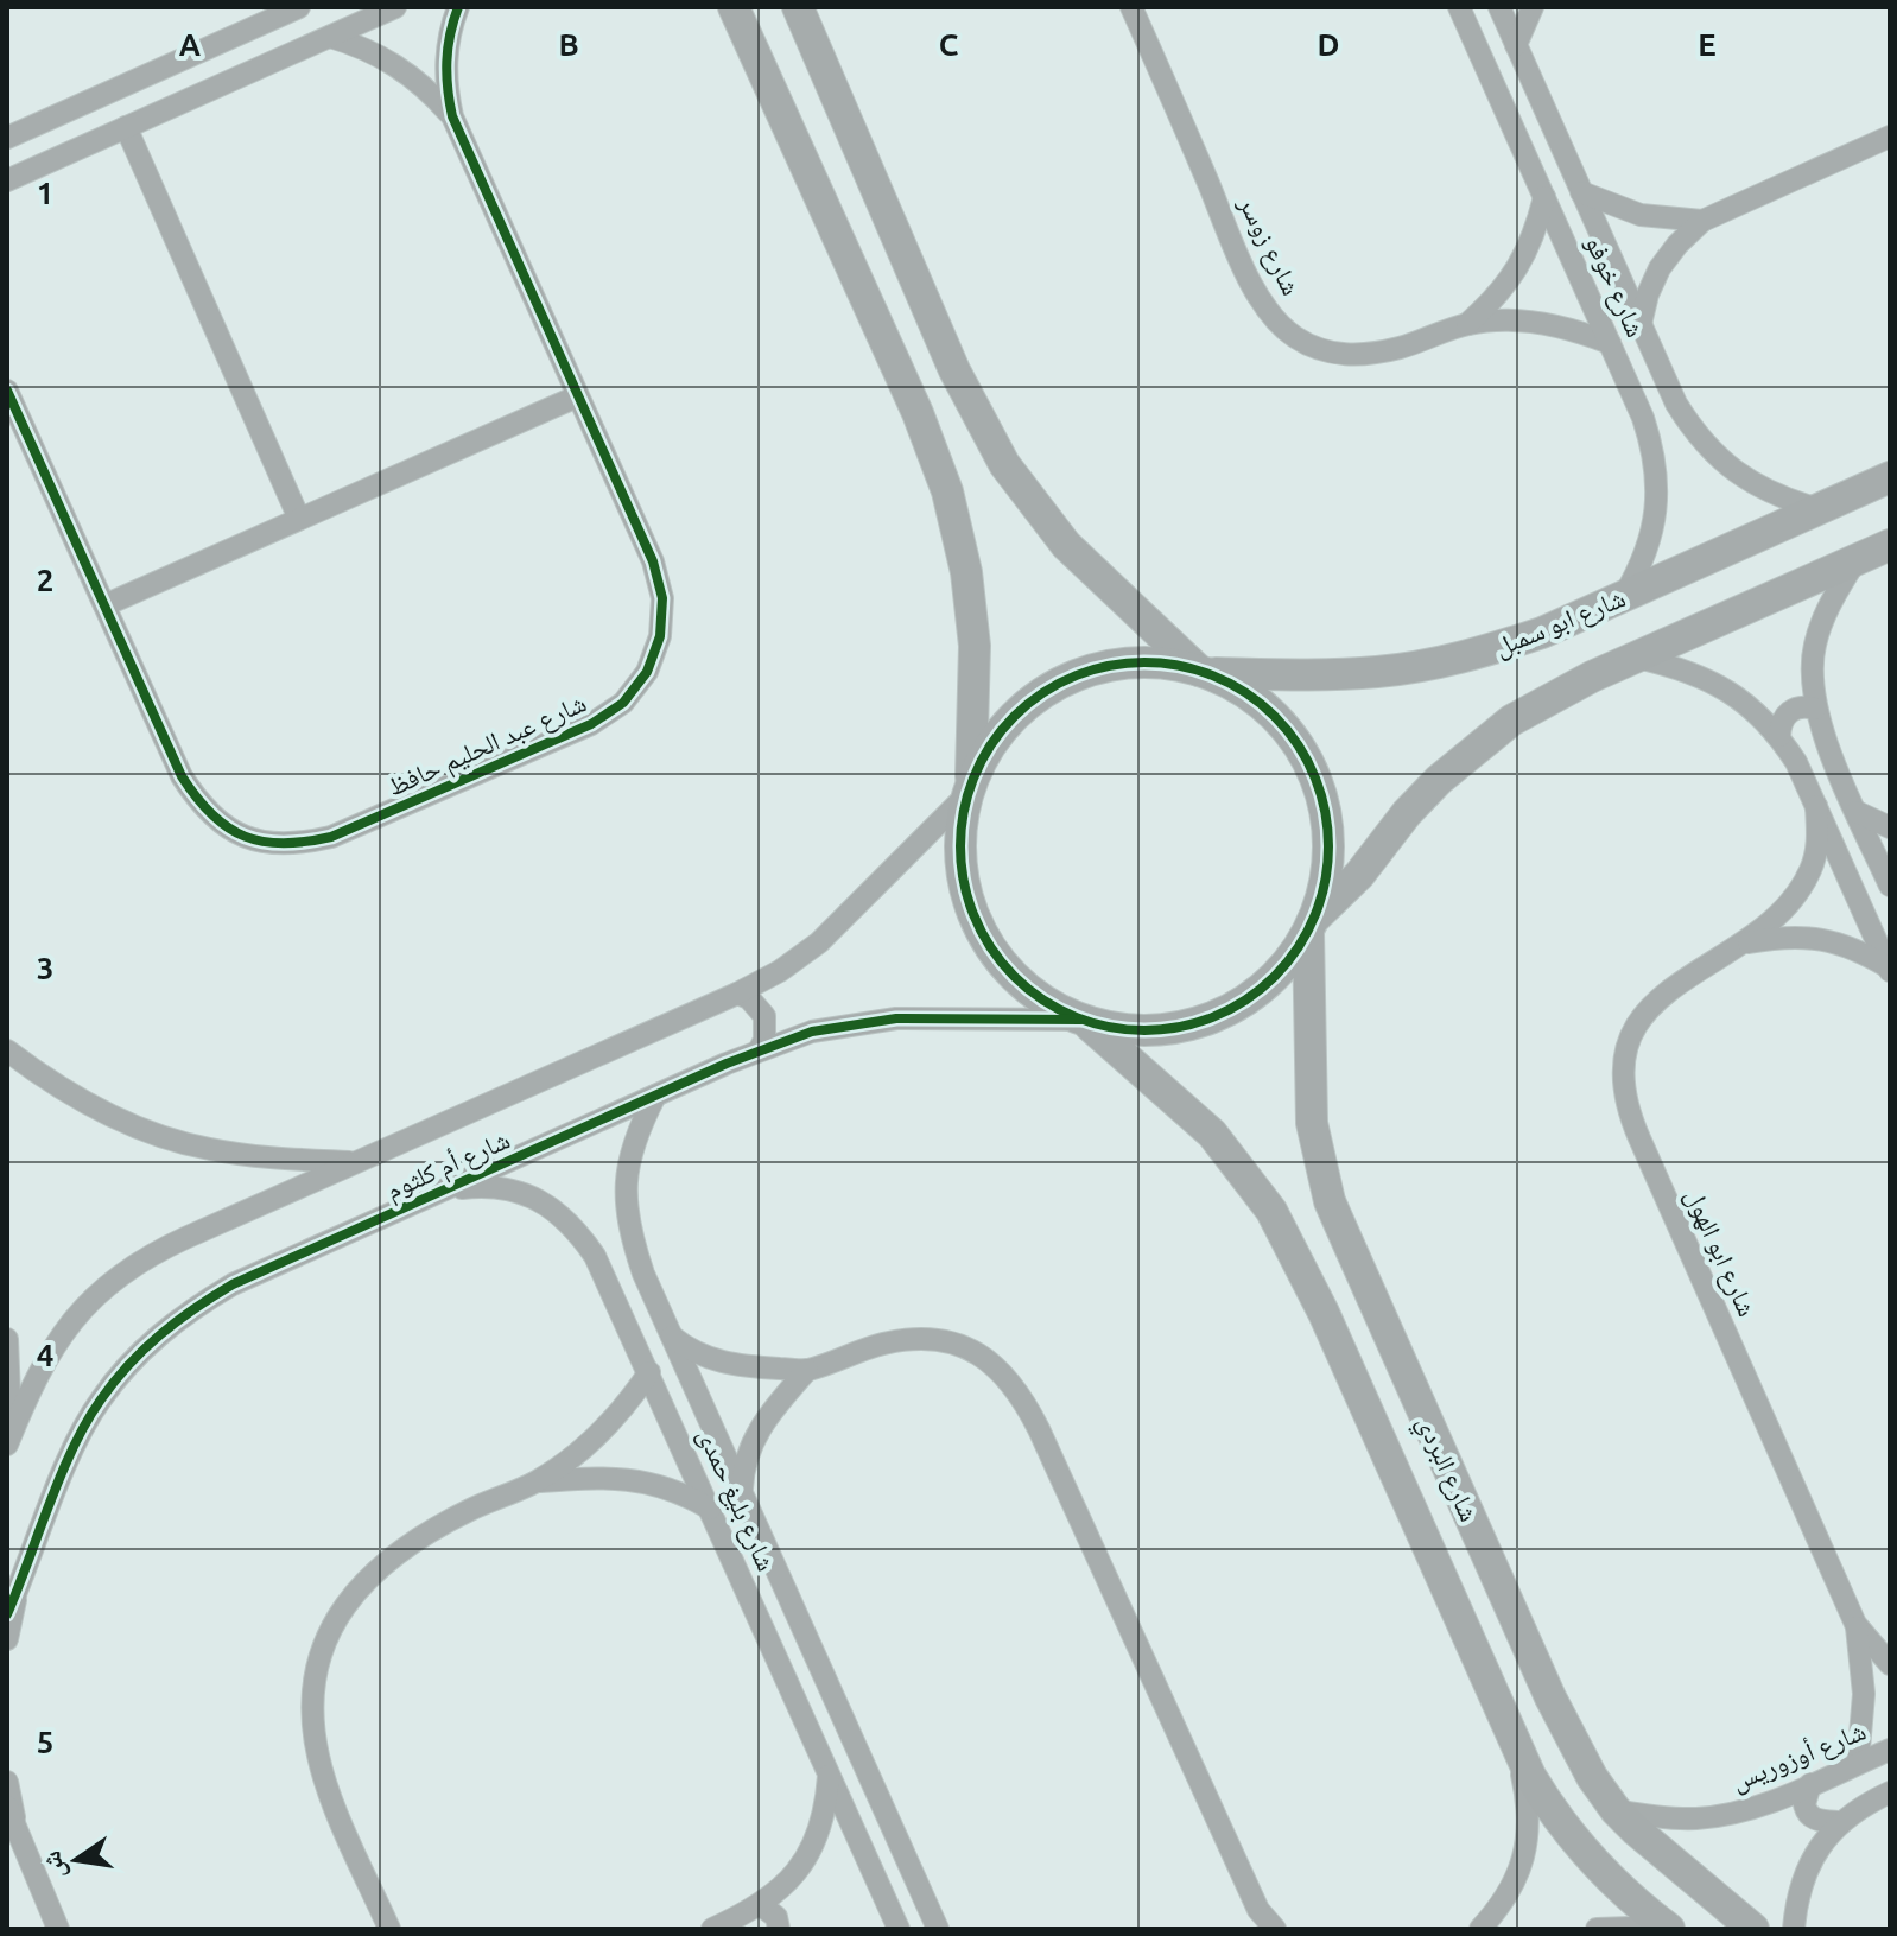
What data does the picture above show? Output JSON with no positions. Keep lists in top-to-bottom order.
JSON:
{
  "streets": {
    "street": [
      "شارع زوسر",
      "شارع خوفو",
      "شارع ابو سمبل",
      "شارع عبد الحليم حافظ",
      "شارع أم كلثوم",
      "شارع ابو الهول",
      "شارع البردي",
      "شارع بليغ حمدى",
      "شارع أوزوريس"
    ]
  },
  "crossings": [
    ["شارع زوسر", "شارع خوفو"],
    ["شارع خوفو", "شارع ابو سمبل"],
    ["شارع أم كلثوم", "شارع البردي"],
    ["شارع أم كلثوم", "شارع بليغ حمدى"],
    ["شارع ابو الهول", "شارع أوزوريس"],
    ["شارع البردي", "شارع أوزوريس"]
  ],
  "north": "left",
  "grid": {
    "columns": [
      "A",
      "B",
      "C",
      "D",
      "E"
    ],
    "rows": [
      "1",
      "2",
      "3",
      "4",
      "5"
    ]
  }
}
